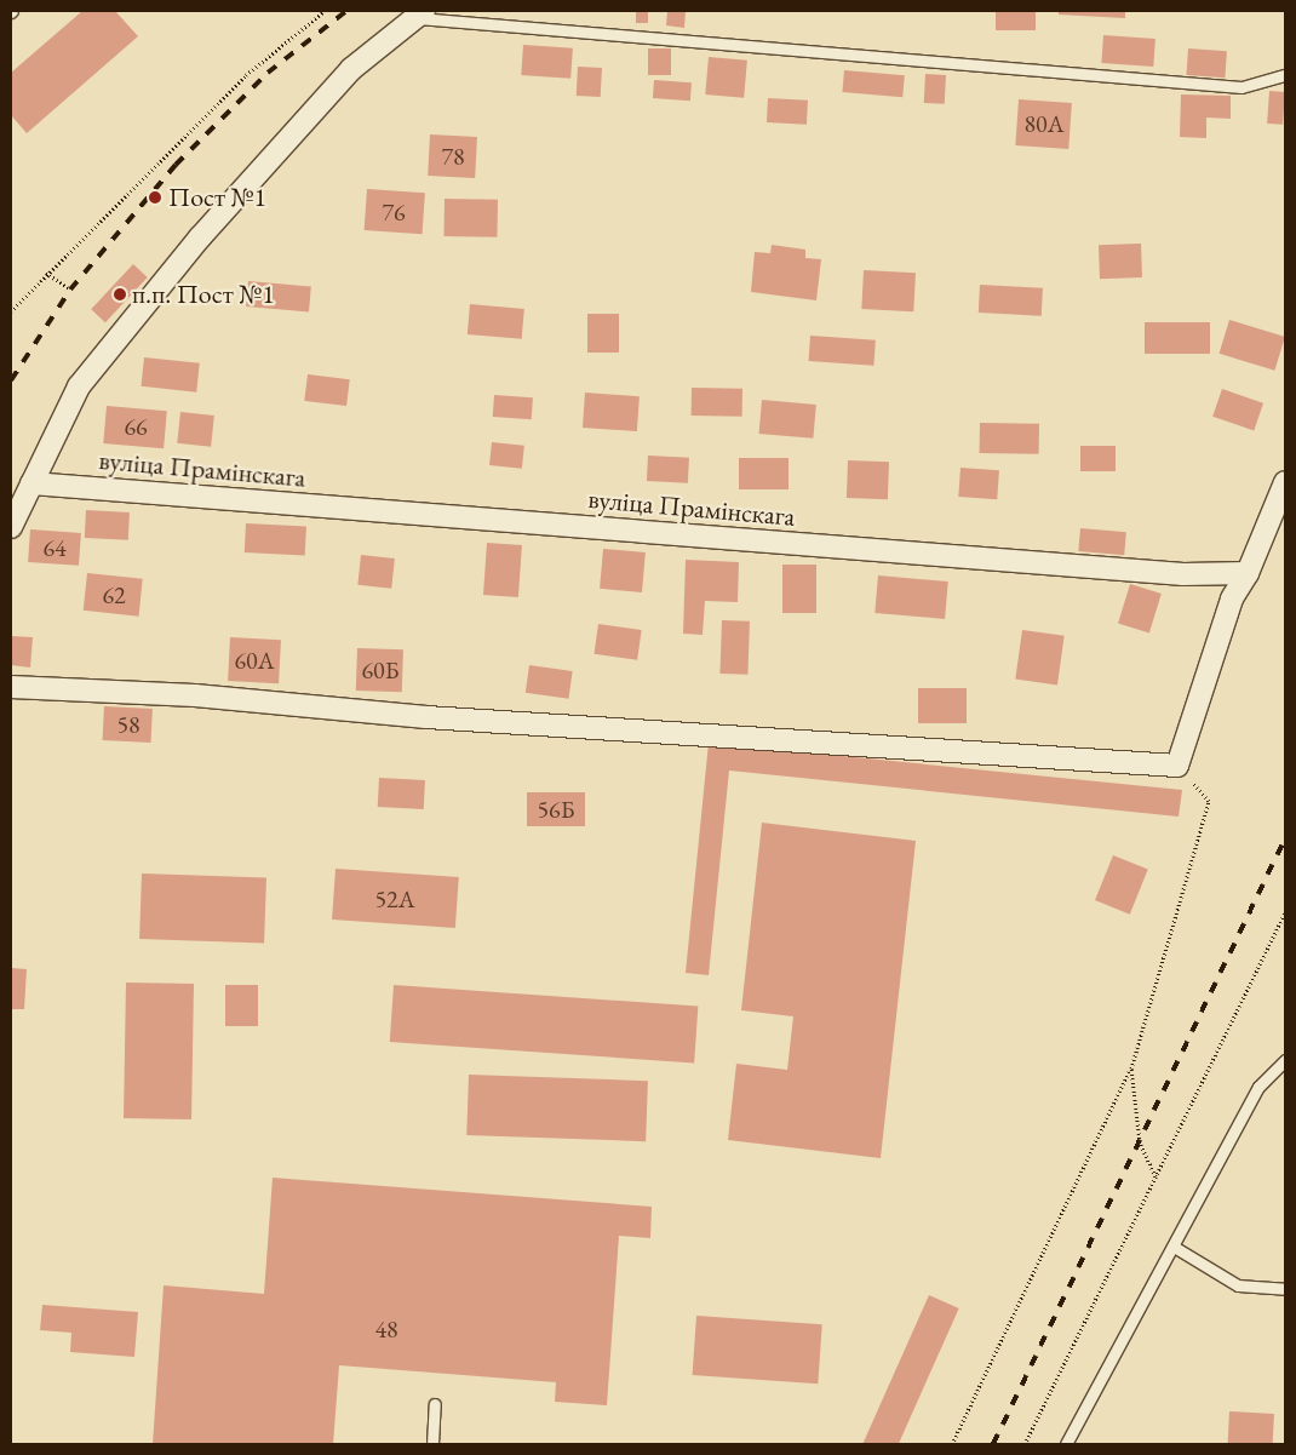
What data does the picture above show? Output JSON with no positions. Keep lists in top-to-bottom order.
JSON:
{
  "streets": {
    "street": ["вуліца Прамінскага"]
  },
  "places": ["Пост №1", "п.п. Пост №1"],
  "house_numbers": [
    "80А",
    "78",
    "76",
    "66",
    "64",
    "62",
    "60А",
    "60Б",
    "58",
    "56Б",
    "52А",
    "48"
  ]
}
